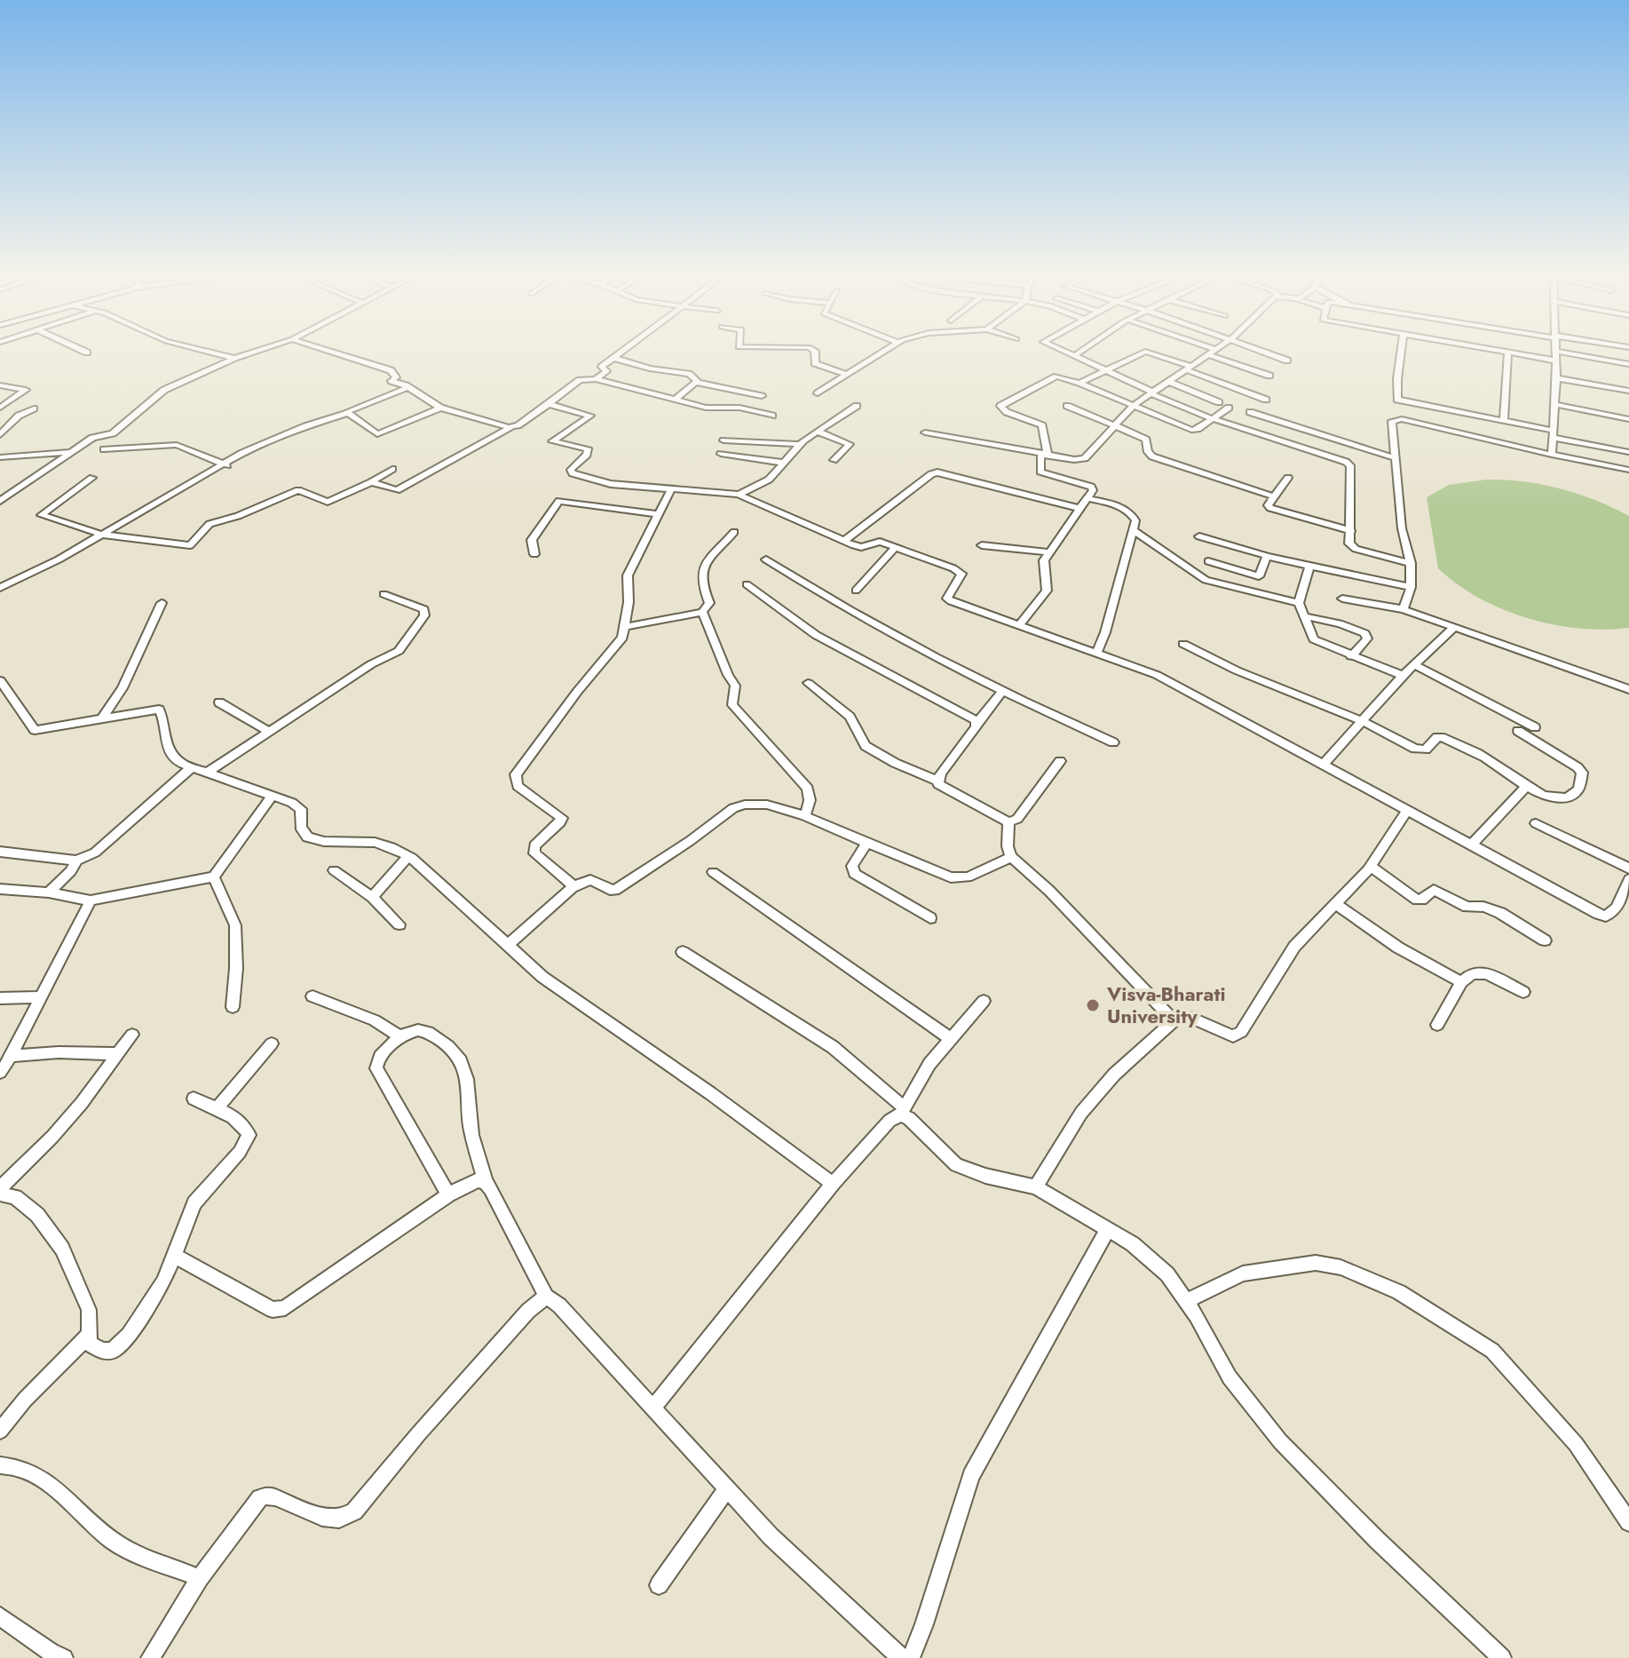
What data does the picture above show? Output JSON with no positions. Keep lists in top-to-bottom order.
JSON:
{
  "places": ["Visva-Bharati University"]
}
